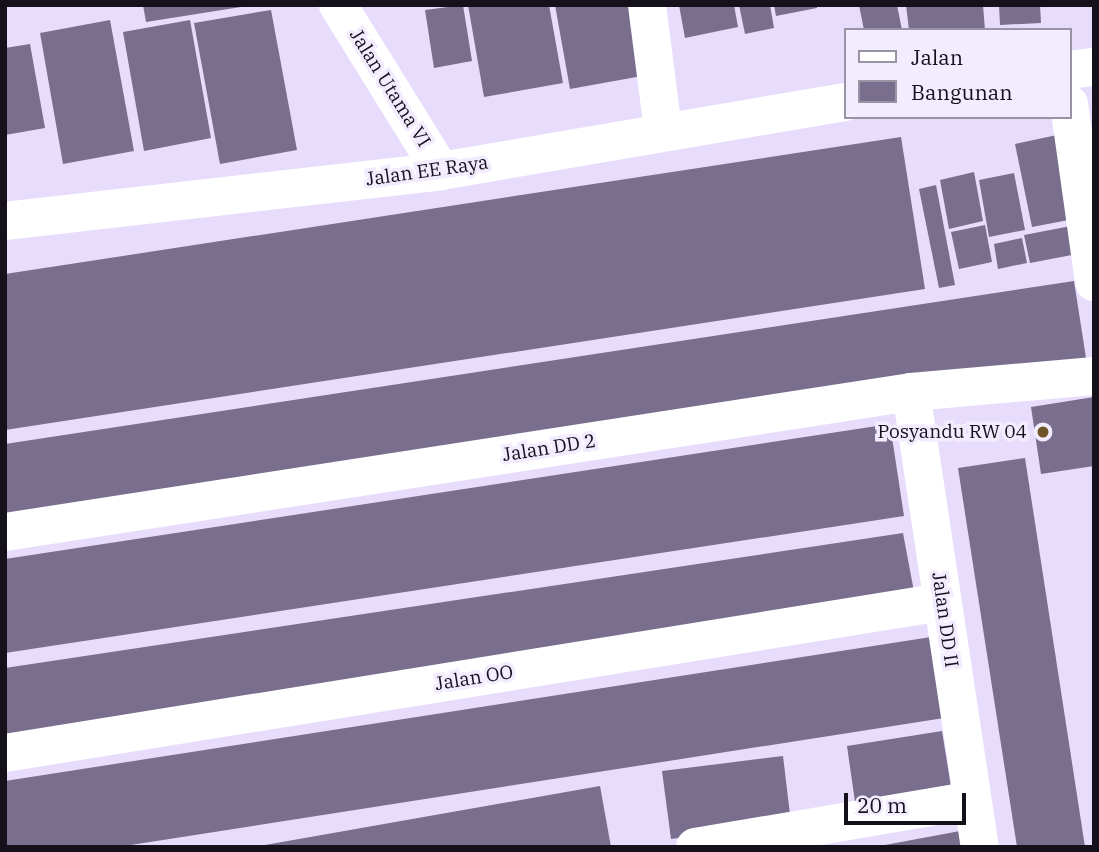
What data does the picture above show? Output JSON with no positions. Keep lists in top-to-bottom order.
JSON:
{
  "streets": {
    "street": [
      "Jalan Utama VI",
      "Jalan EE Raya",
      "Jalan DD 2",
      "Jalan DD II",
      "Jalan OO"
    ]
  },
  "crossings": [
    ["Jalan Utama VI", "Jalan EE Raya"],
    ["Jalan DD 2", "Jalan DD II"],
    ["Jalan DD II", "Jalan OO"]
  ],
  "places": ["Posyandu RW 04"],
  "legend": ["Jalan", "Bangunan"],
  "scale_bar": "20 m"
}
